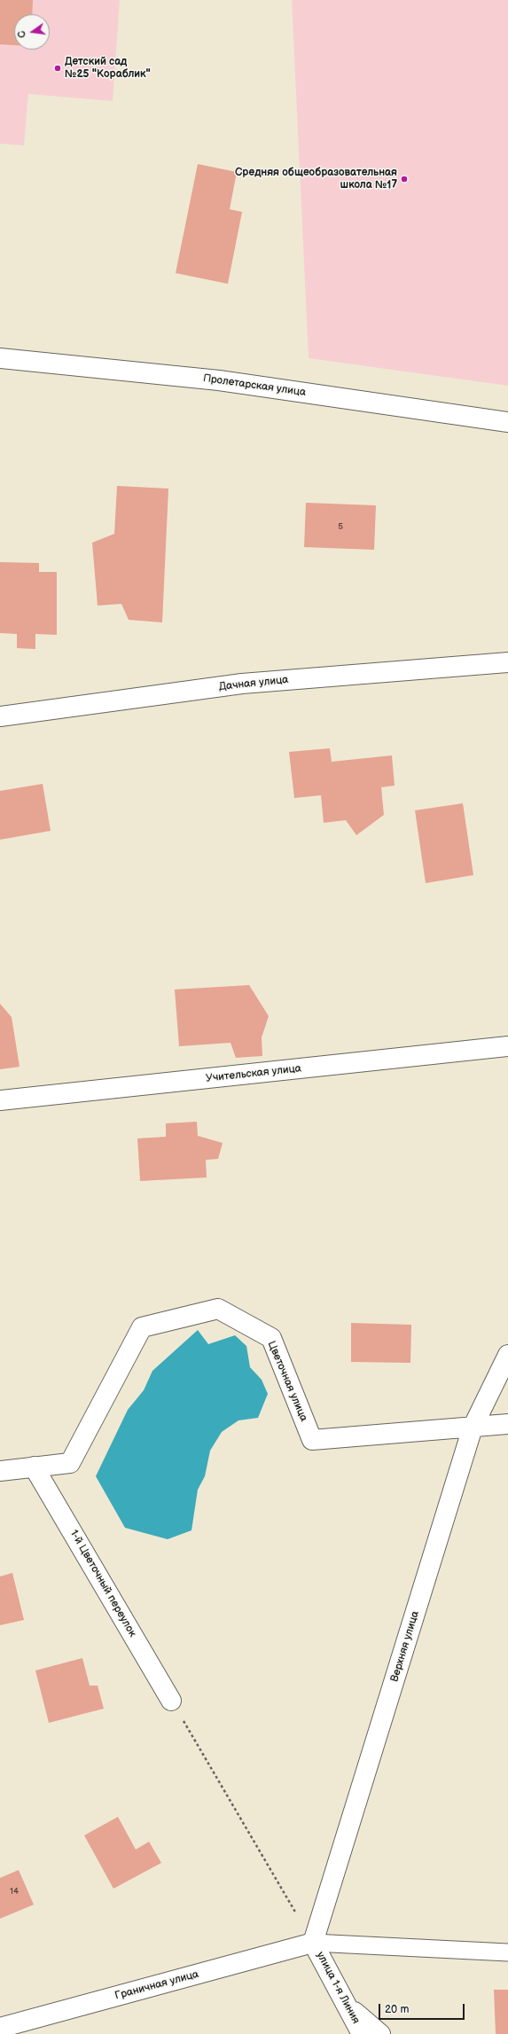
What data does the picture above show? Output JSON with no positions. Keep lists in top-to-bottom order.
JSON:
{
  "streets": {
    "street": [
      "Пролетарская улица",
      "Дачная улица",
      "Учительская улица",
      "Цветочная улица",
      "1-й Цветочный переулок",
      "Верхняя улица",
      "Граничная улица",
      "улица 1-я Линия"
    ]
  },
  "crossings": [
    ["Цветочная улица", "1-й Цветочный переулок"],
    ["Цветочная улица", "Верхняя улица"],
    ["Верхняя улица", "Граничная улица"],
    ["Верхняя улица", "улица 1-я Линия"],
    ["Граничная улица", "улица 1-я Линия"]
  ],
  "places": ["Детский сад №25 \"Кораблик\"", "Средняя общеобразовательная школа №17"],
  "house_numbers": ["5", "14"],
  "scale_bar": "20 m",
  "north": "left"
}
